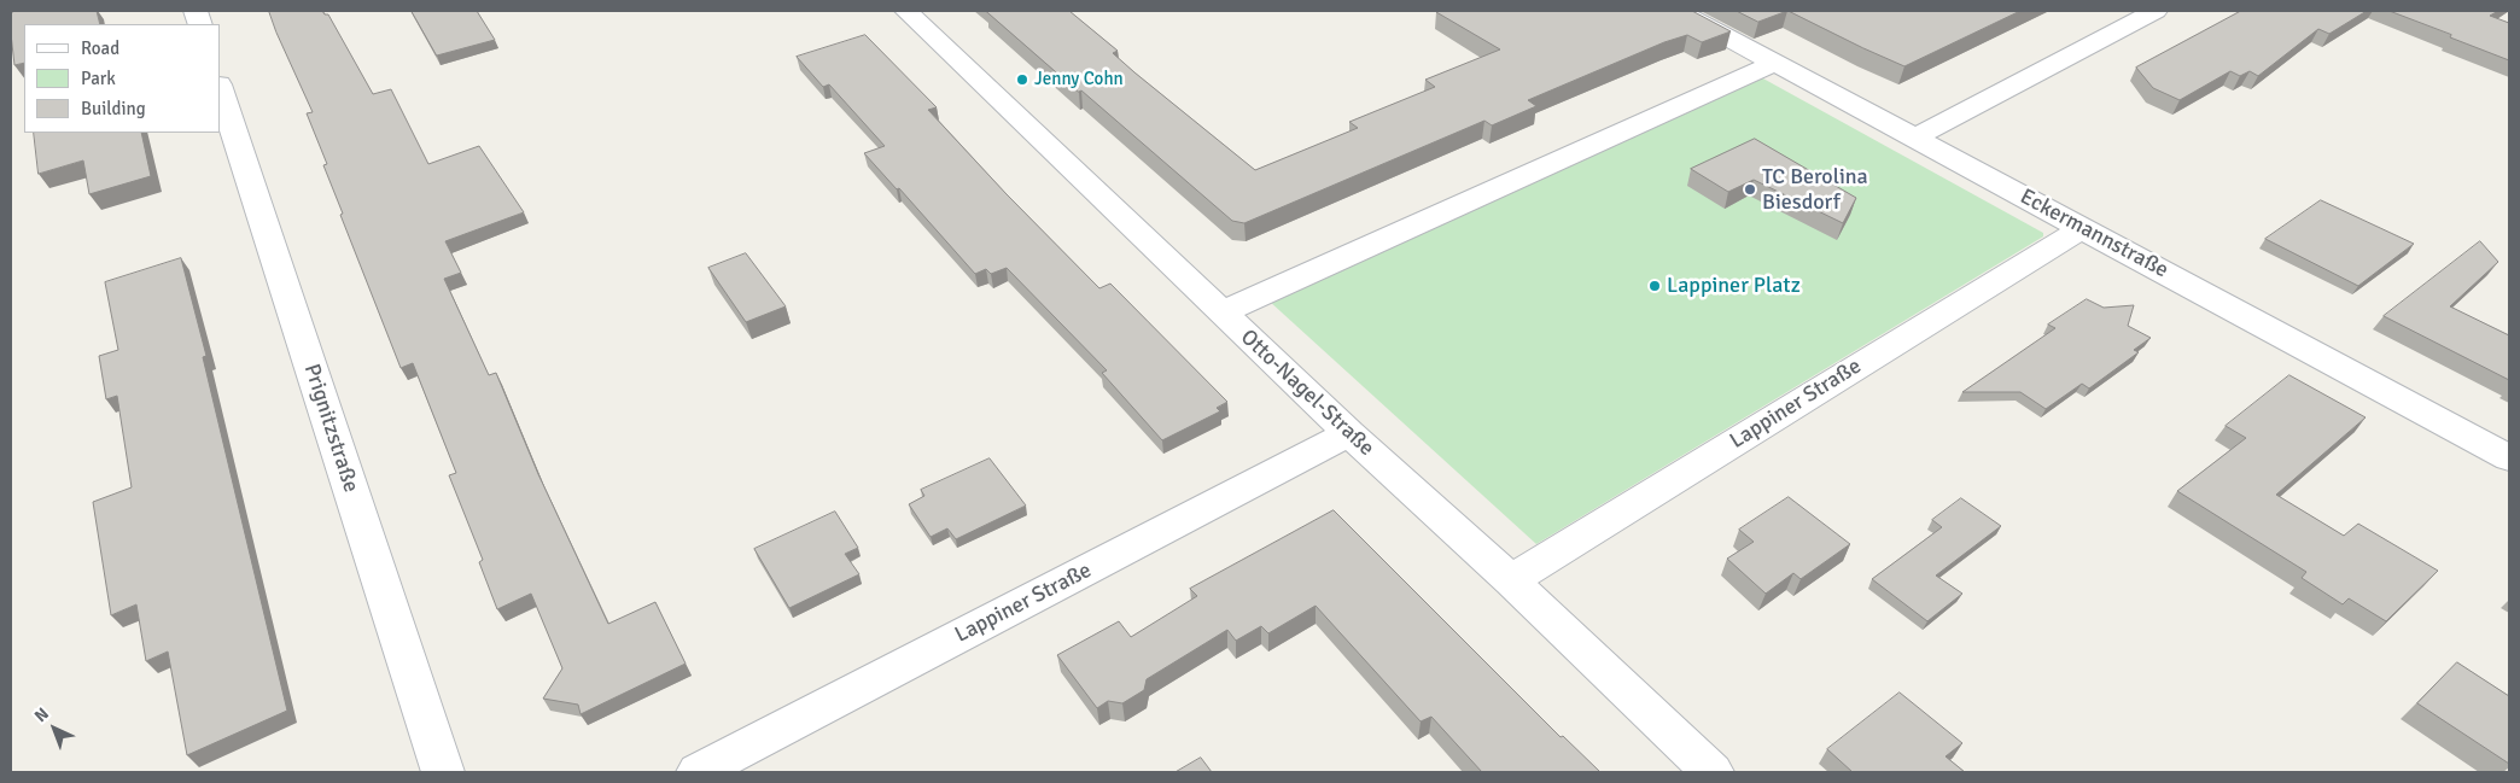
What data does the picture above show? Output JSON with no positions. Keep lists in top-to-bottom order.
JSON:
{
  "streets": {
    "street": [
      "Eckermannstraße",
      "Otto-Nagel-Straße",
      "Lappiner Straße",
      "Prignitzstraße"
    ]
  },
  "crossings": [
    ["Eckermannstraße", "Lappiner Straße"],
    ["Otto-Nagel-Straße", "Lappiner Straße"]
  ],
  "places": ["Jenny Cohn", "TC Berolina Biesdorf", "Lappiner Platz"],
  "legend": ["Road", "Park", "Building"],
  "north": "top left"
}
